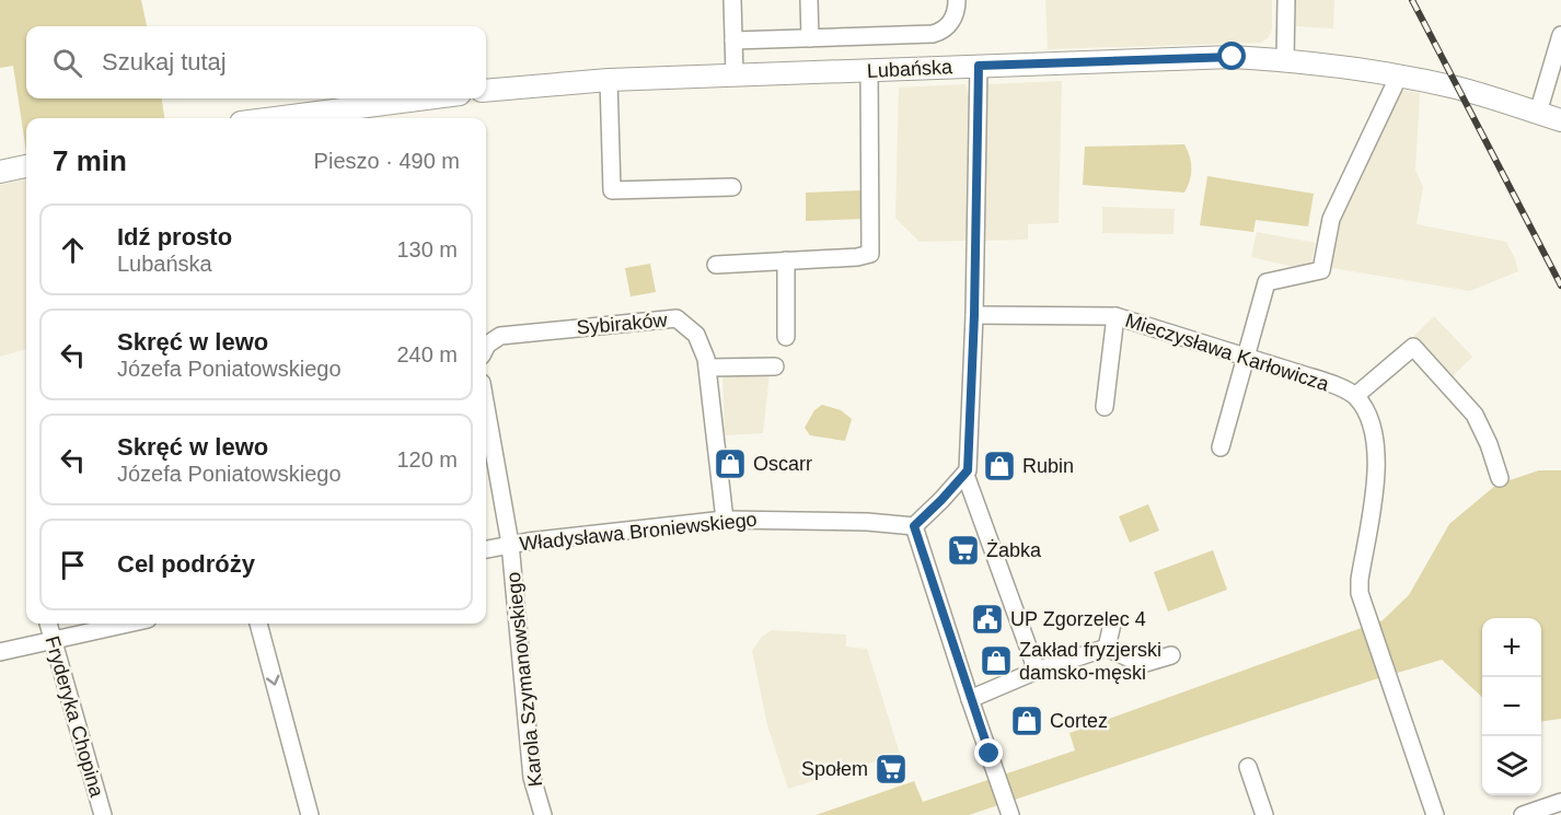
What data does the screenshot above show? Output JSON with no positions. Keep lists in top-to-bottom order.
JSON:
{
  "streets": {
    "main road": ["Lubańska"],
    "street": [
      "Sybiraków",
      "Mieczysława Karłowicza",
      "Władysława Broniewskiego",
      "Karola Szymanowskiego",
      "Fryderyka Chopina"
    ]
  },
  "crossings": [
    ["Sybiraków", "Władysława Broniewskiego"],
    ["Władysława Broniewskiego", "Karola Szymanowskiego"]
  ],
  "places": {
    "shop": [
      "Oscarr",
      "Rubin",
      "Zakład fryzjerski damsko-męski",
      "Cortez"
    ],
    "supermarket": ["Żabka", "Społem"],
    "public building": ["UP Zgorzelec 4"]
  },
  "page": {
    "search": "Szukaj tutaj",
    "heading": ["7 min", "Pieszo · 490 m"],
    "list": [
      ["Idź prosto", "Lubańska", "130 m"],
      ["Skręć w lewo", "Józefa Poniatowskiego", "240 m"],
      ["Skręć w lewo", "Józefa Poniatowskiego", "120 m"],
      "Cel podróży"
    ],
    "map_buttons": ["+", "−"]
  }
}
